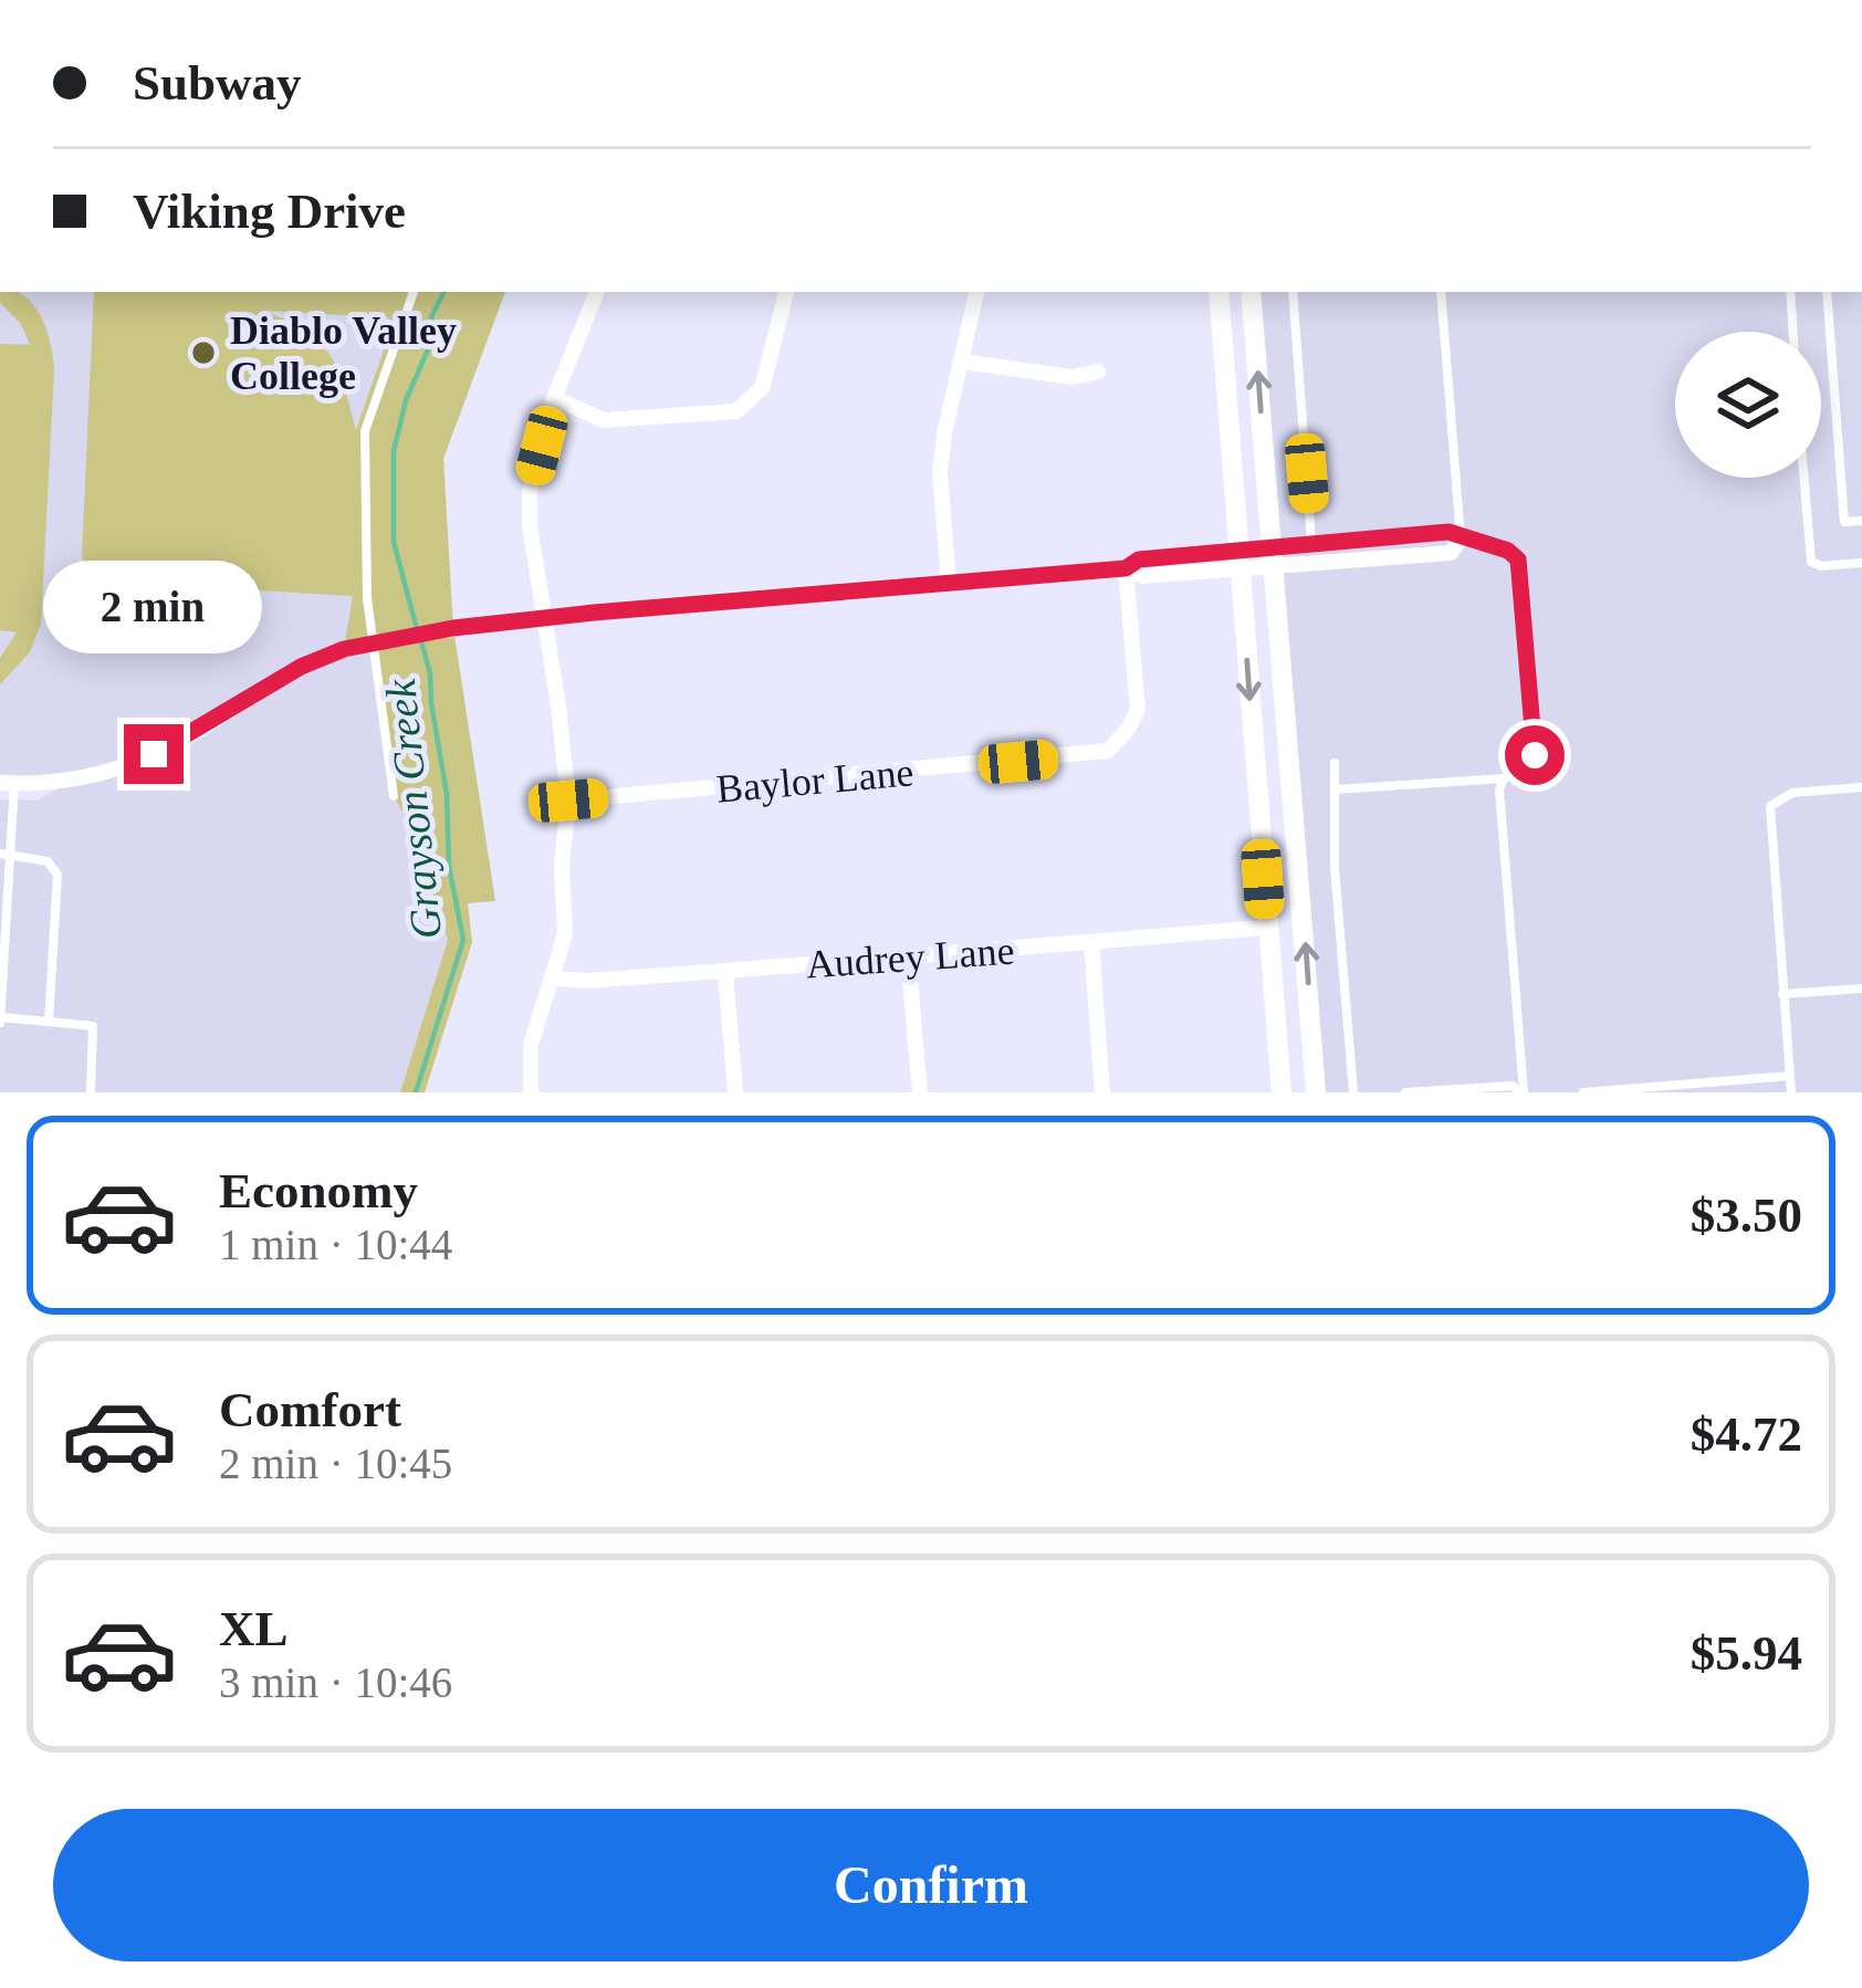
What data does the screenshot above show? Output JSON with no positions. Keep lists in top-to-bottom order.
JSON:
{
  "streets": {
    "street": ["Baylor Lane", "Audrey Lane"]
  },
  "water": ["Grayson Creek"],
  "places": ["Diablo Valley College"],
  "page": {
    "banner": ["Subway", "Viking Drive"],
    "bubble": "2 min",
    "list": [
      {
        "name": "Economy",
        "note": "1 min · 10:44",
        "value": "$3.50"
      },
      {
        "name": "Comfort",
        "note": "2 min · 10:45",
        "value": "$4.72"
      },
      {
        "name": "XL",
        "note": "3 min · 10:46",
        "value": "$5.94"
      }
    ],
    "buttons": "Confirm"
  }
}
